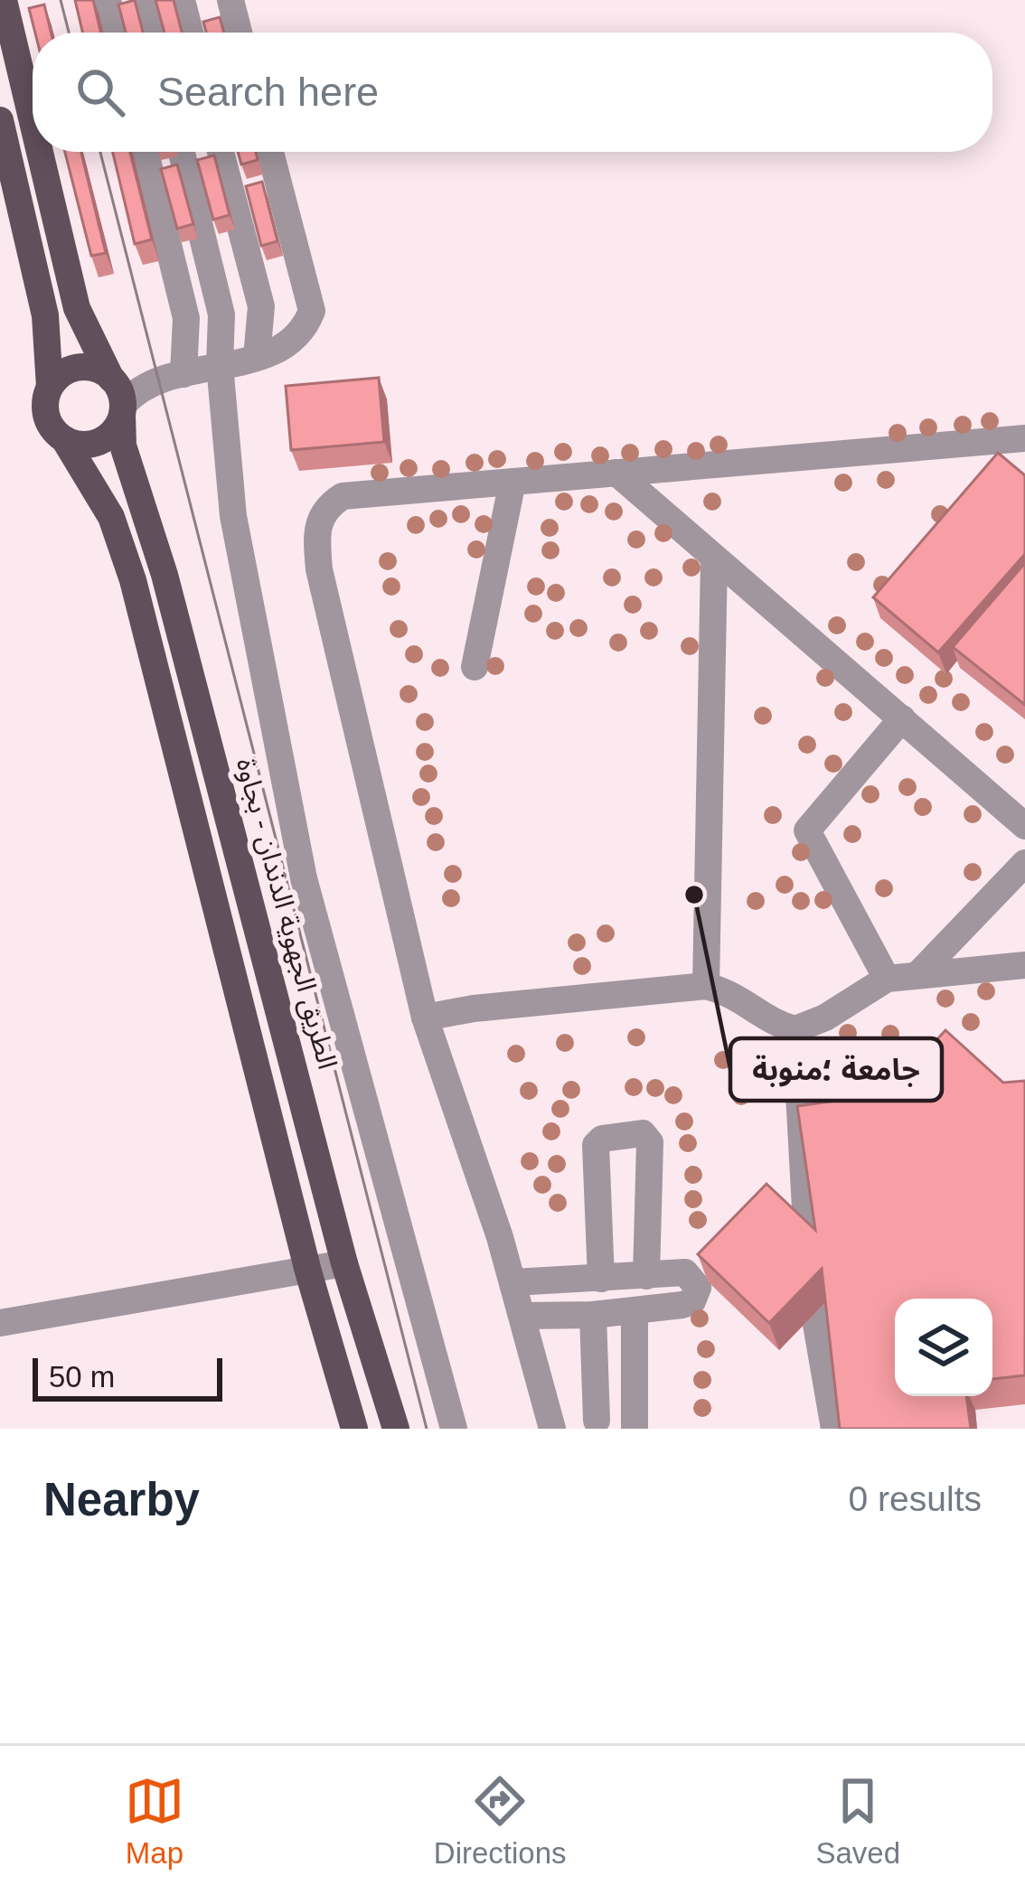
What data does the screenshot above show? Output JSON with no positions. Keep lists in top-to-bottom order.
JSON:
{
  "streets": {
    "main road": ["الطريق الجهوية الدندان - بجاوة"]
  },
  "places": ["جامعة ؛منوبة"],
  "scale_bar": "50 m",
  "page": {
    "search": "Search here",
    "scale": "50 m",
    "heading": ["Nearby", "0 results"],
    "nav": ["Map", "Directions", "Saved"]
  }
}
